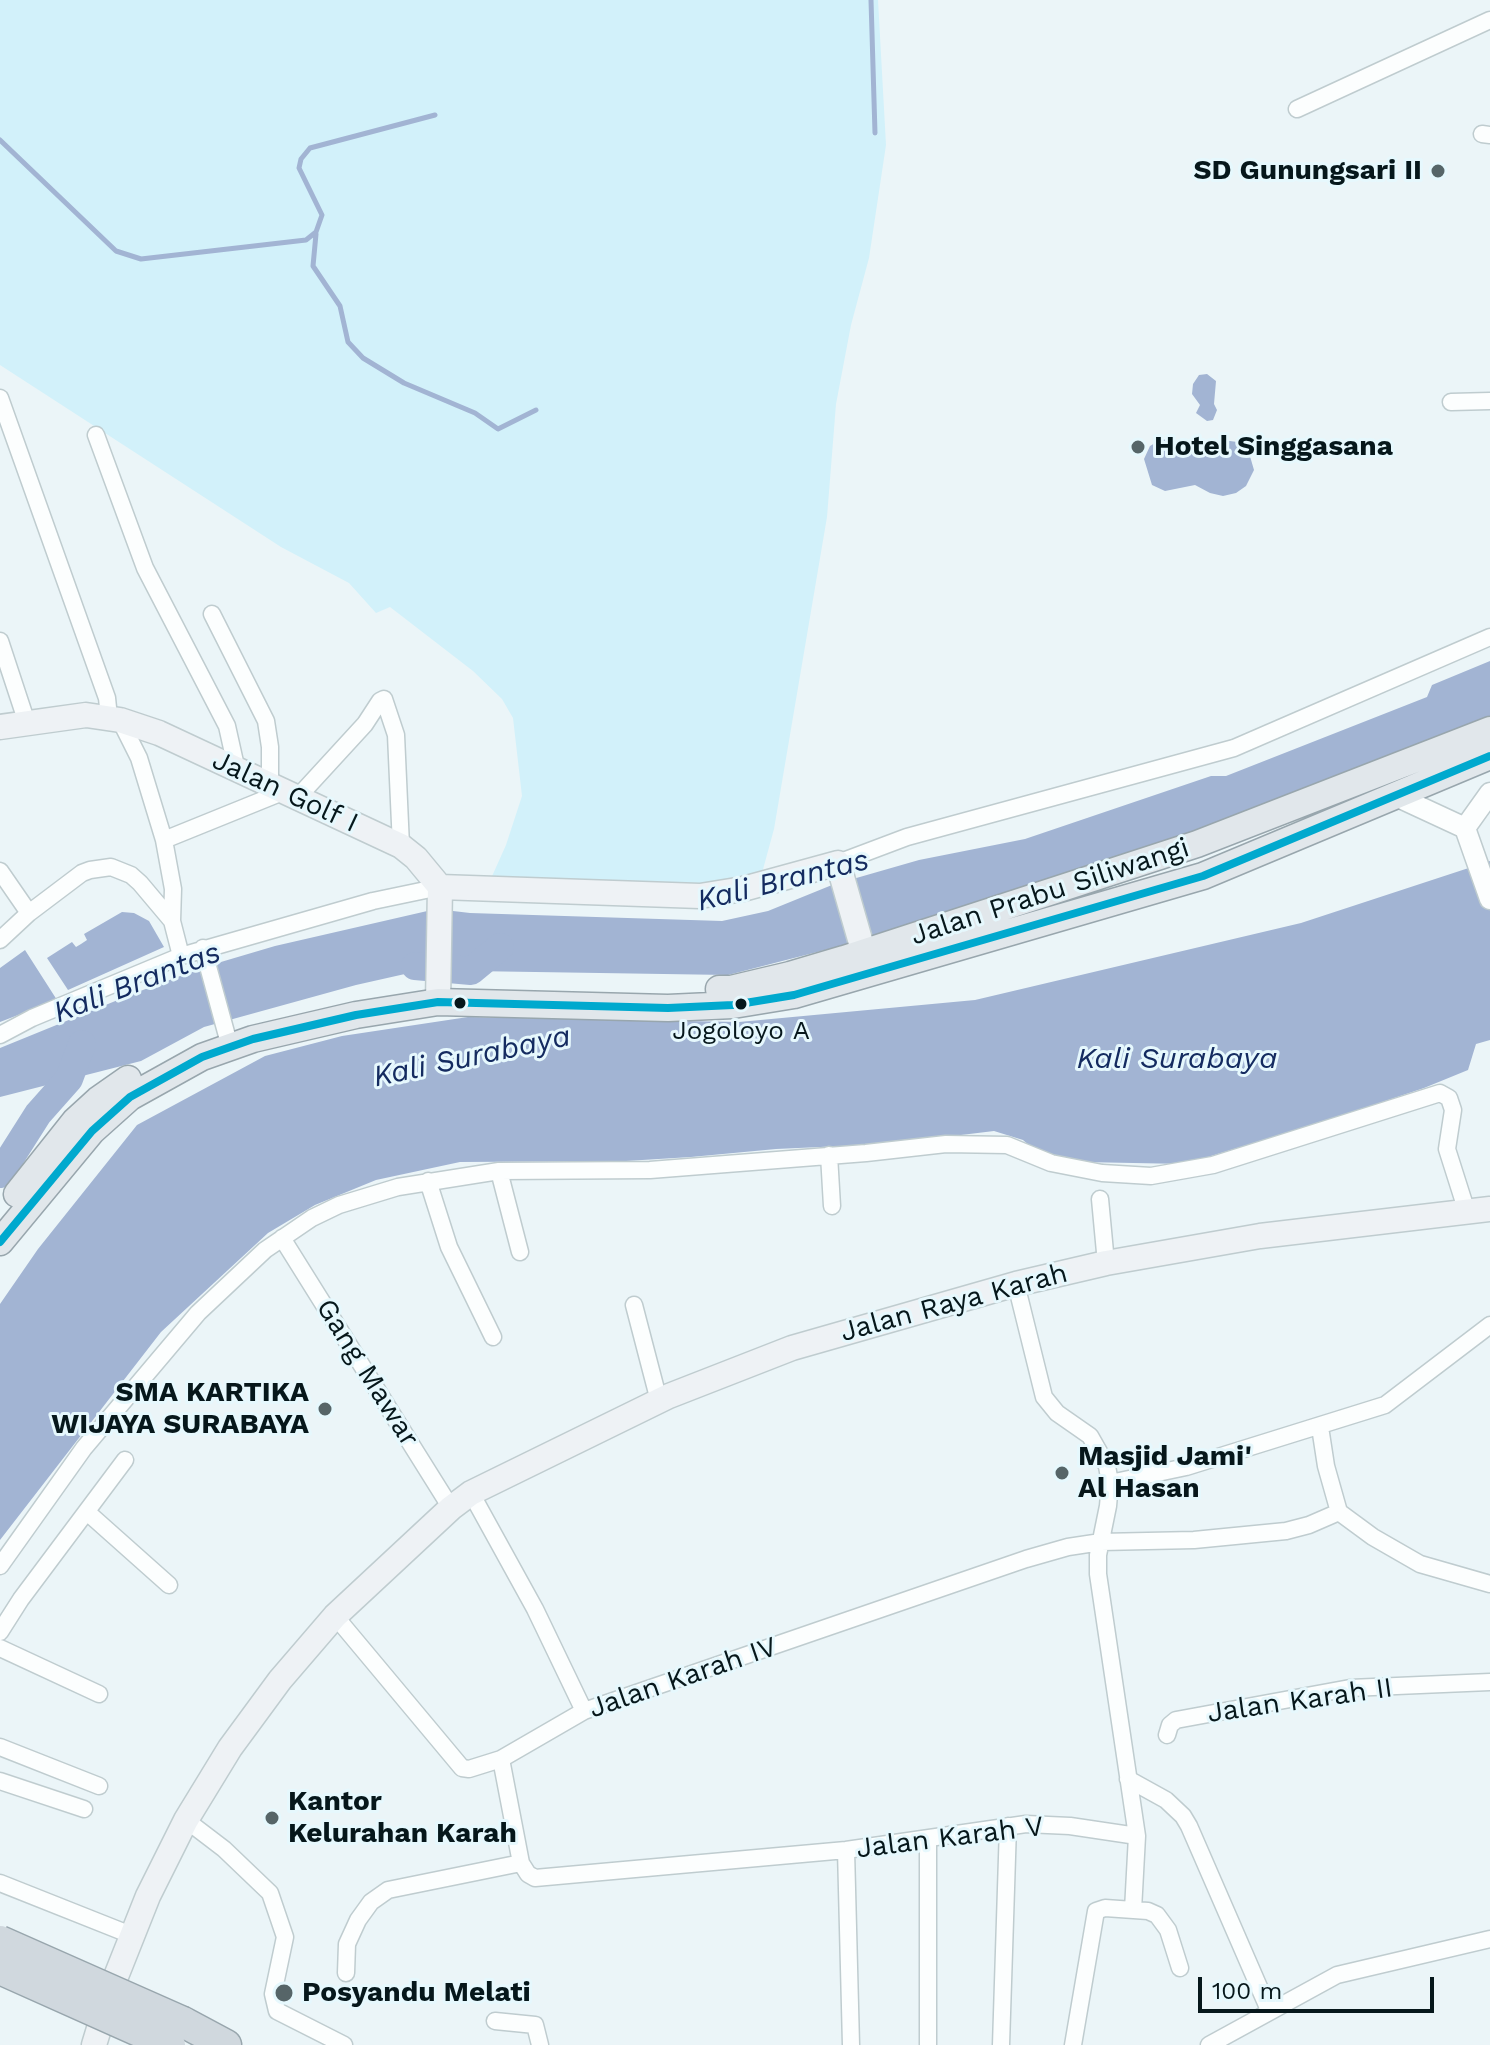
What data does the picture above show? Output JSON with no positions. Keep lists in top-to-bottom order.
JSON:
{
  "streets": {
    "main road": ["Jalan Golf I", "Jalan Prabu Siliwangi", "Jalan Raya Karah"],
    "street": [
      "Gang Mawar",
      "Jalan Karah IV",
      "Jalan Karah II",
      "Jalan Karah V"
    ]
  },
  "crossings": [
    ["Jalan Raya Karah", "Gang Mawar"],
    ["Jalan Raya Karah", "Jalan Karah IV"],
    ["Gang Mawar", "Jalan Karah IV"]
  ],
  "water": ["Kali Brantas", "Kali Surabaya"],
  "places": [
    "SD Gunungsari II",
    "Hotel Singgasana",
    "Jogoloyo A",
    "SMA KARTIKA WIJAYA SURABAYA",
    "Masjid Jami' Al Hasan",
    "Kantor Kelurahan Karah",
    "Posyandu Melati"
  ],
  "scale_bar": "100 m"
}
